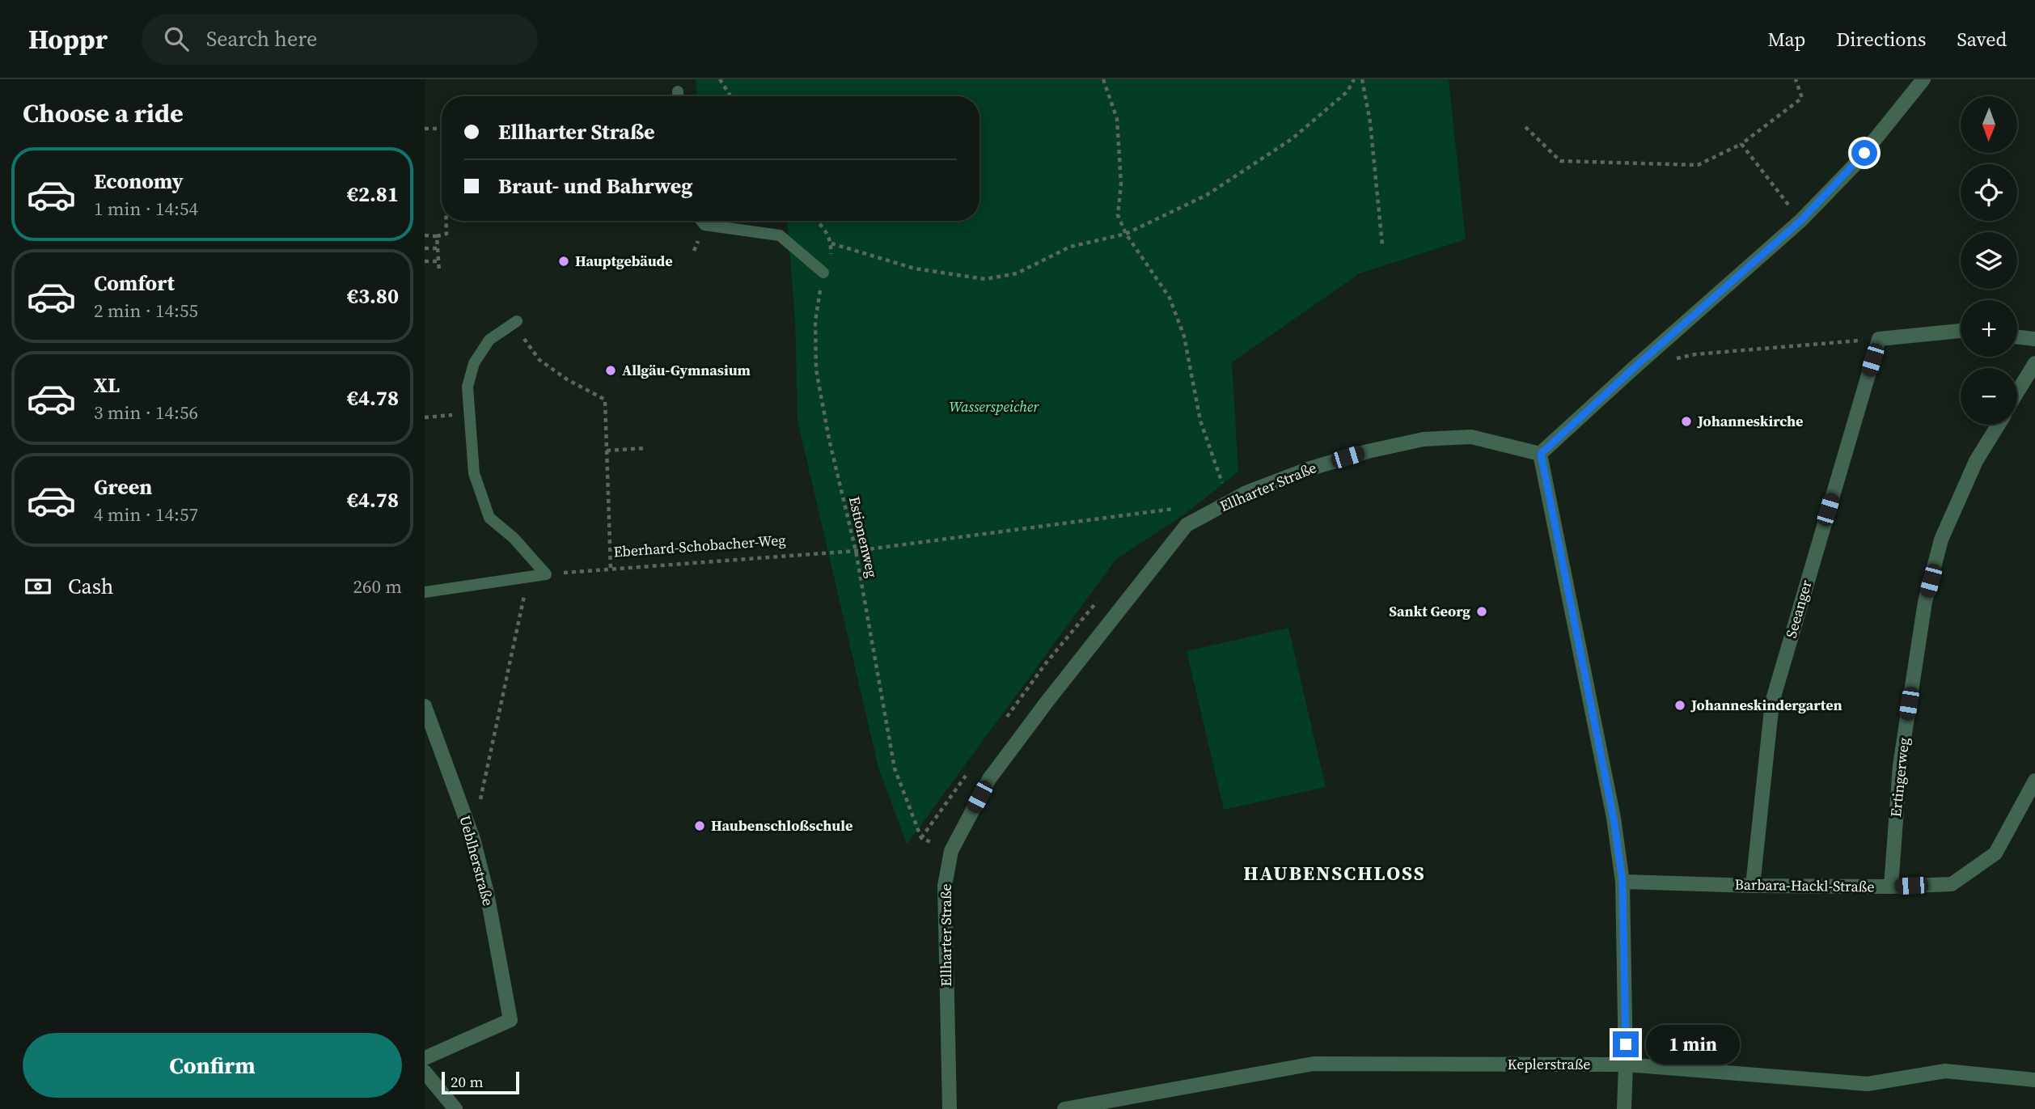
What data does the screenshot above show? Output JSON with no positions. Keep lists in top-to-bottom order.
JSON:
{
  "streets": {
    "street": [
      "Ellharter Straße",
      "Seeanger",
      "Ertingerweg",
      "Ueblherstraße",
      "Barbara-Hackl-Straße",
      "Keplerstraße"
    ],
    "path": ["Estionenweg", "Eberhard-Schobacher-Weg"]
  },
  "crossings": [
    ["Ellharter Straße", "Estionenweg"],
    ["Estionenweg", "Eberhard-Schobacher-Weg"],
    ["Seeanger", "Barbara-Hackl-Straße"],
    ["Ertingerweg", "Barbara-Hackl-Straße"]
  ],
  "districts": ["HAUBENSCHLOSS"],
  "parks": ["Wasserspeicher"],
  "places": [
    "Hauptgebäude",
    "Allgäu-Gymnasium",
    "Johanneskirche",
    "Sankt Georg",
    "Johanneskindergarten",
    "Haubenschloßschule"
  ],
  "scale_bar": "20 m",
  "north": "bottom",
  "page": {
    "header": "Hoppr",
    "search": "Search here",
    "nav": ["Map", "Directions", "Saved"],
    "heading": "Choose a ride",
    "map_buttons": ["+", "−"],
    "banner": ["Ellharter Straße", "Braut- und Bahrweg"],
    "list": [
      {
        "name": "Economy",
        "note": "1 min · 14:54",
        "value": "€2.81"
      },
      {
        "name": "Comfort",
        "note": "2 min · 14:55",
        "value": "€3.80"
      },
      {
        "name": "XL",
        "note": "3 min · 14:56",
        "value": "€4.78"
      },
      {
        "name": "Green",
        "note": "4 min · 14:57",
        "value": "€4.78"
      }
    ],
    "pay": ["Cash", "260 m"],
    "buttons": "Confirm",
    "bubble": "1 min",
    "scale": "20 m"
  }
}
